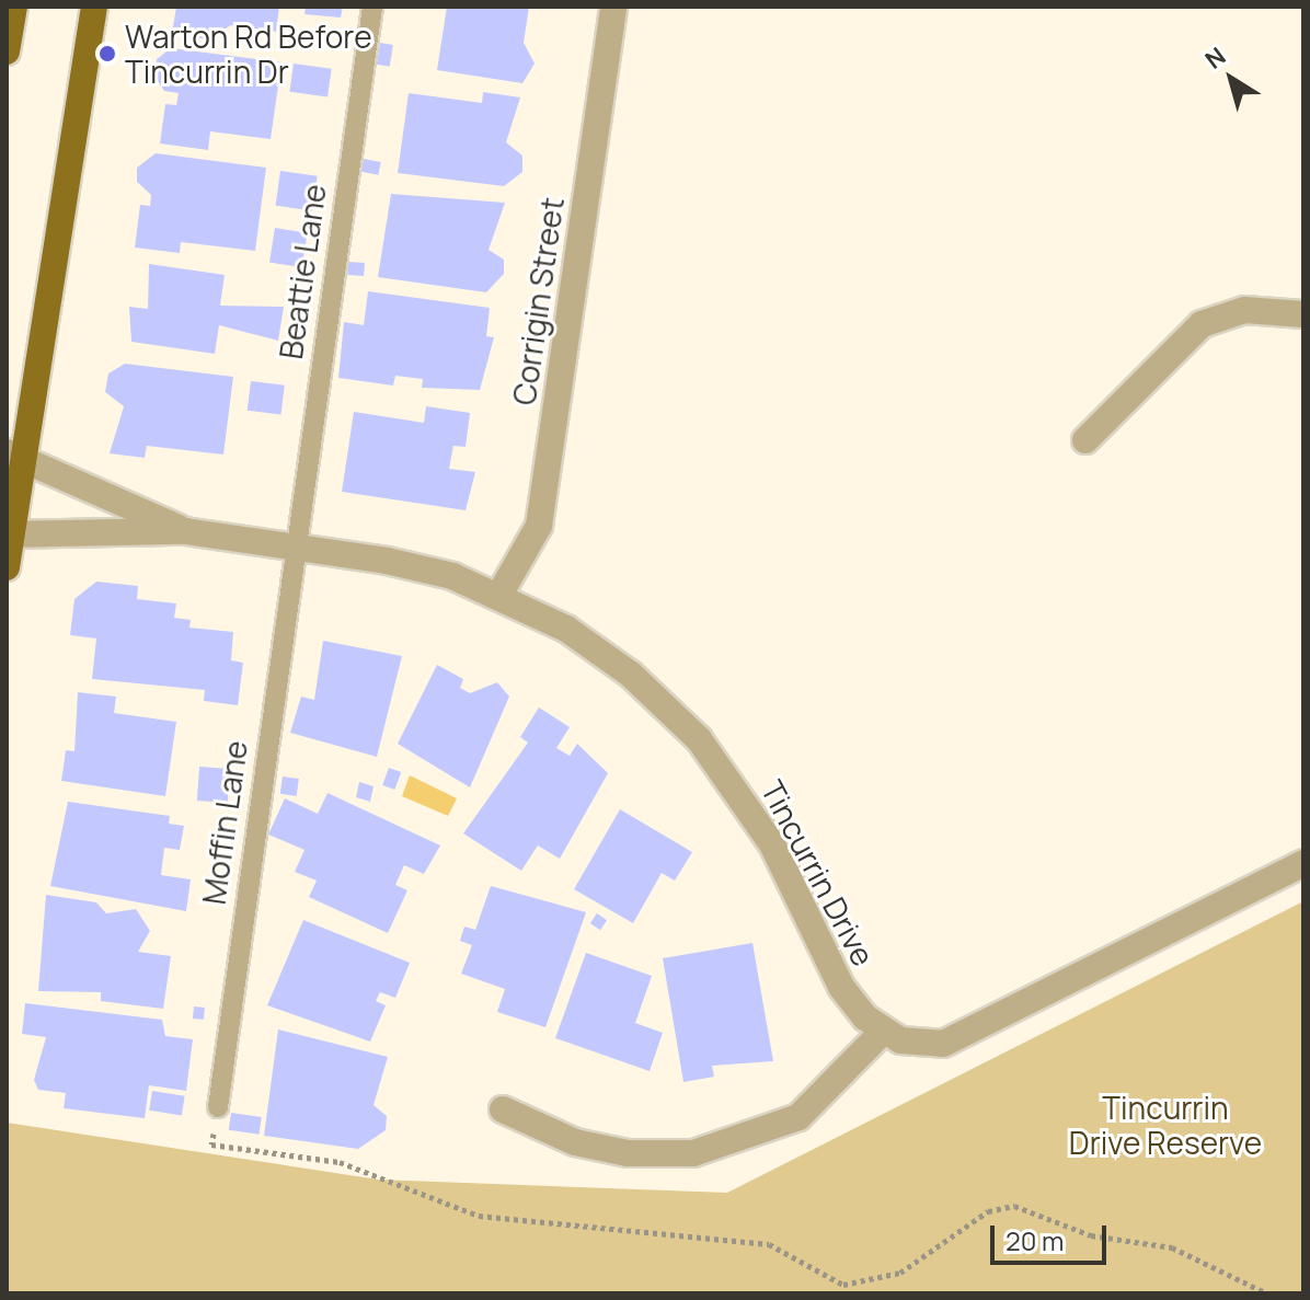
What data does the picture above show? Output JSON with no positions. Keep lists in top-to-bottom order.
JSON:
{
  "streets": {
    "street": ["Corrigin Street", "Tincurrin Drive"],
    "lane": ["Beattie Lane", "Moffin Lane"]
  },
  "crossings": [
    ["Beattie Lane", "Moffin Lane"],
    ["Beattie Lane", "Tincurrin Drive"],
    ["Corrigin Street", "Tincurrin Drive"],
    ["Moffin Lane", "Tincurrin Drive"]
  ],
  "parks": ["Tincurrin Drive Reserve"],
  "places": ["Warton Rd Before Tincurrin Dr"],
  "scale_bar": "20 m",
  "north": "top left"
}
